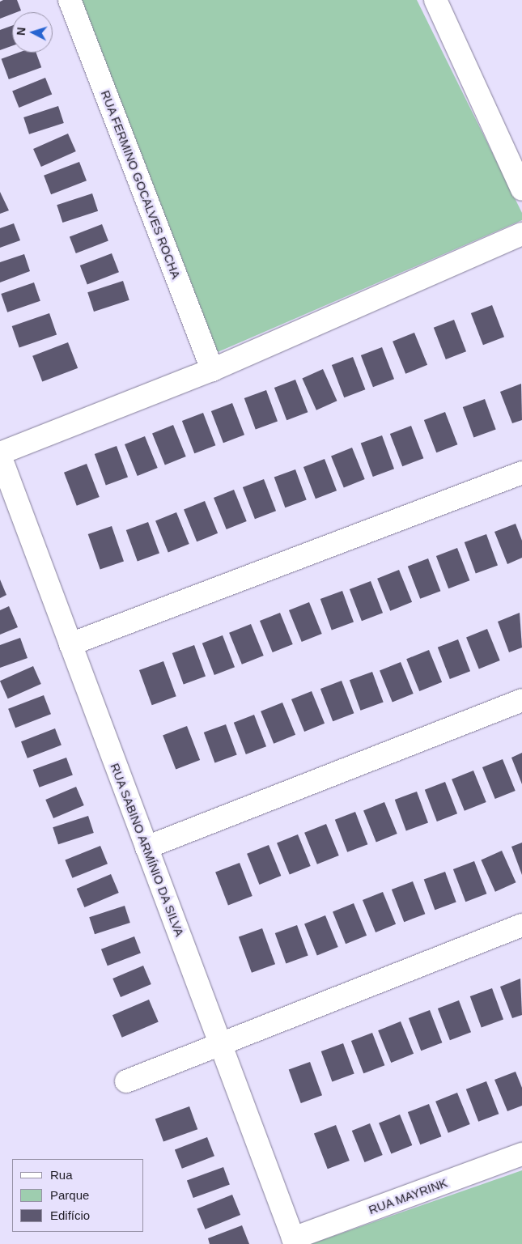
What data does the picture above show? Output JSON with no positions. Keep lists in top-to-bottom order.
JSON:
{
  "streets": {
    "street": ["RUA FERMINO GOCALVES ROCHA", "RUA SABINO ARMÍNIO DA SILVA", "RUA MAYRINK"]
  },
  "crossings": [
    ["RUA SABINO ARMÍNIO DA SILVA", "RUA MAYRINK"]
  ],
  "legend": ["Rua", "Parque", "Edifício"],
  "north": "left"
}
